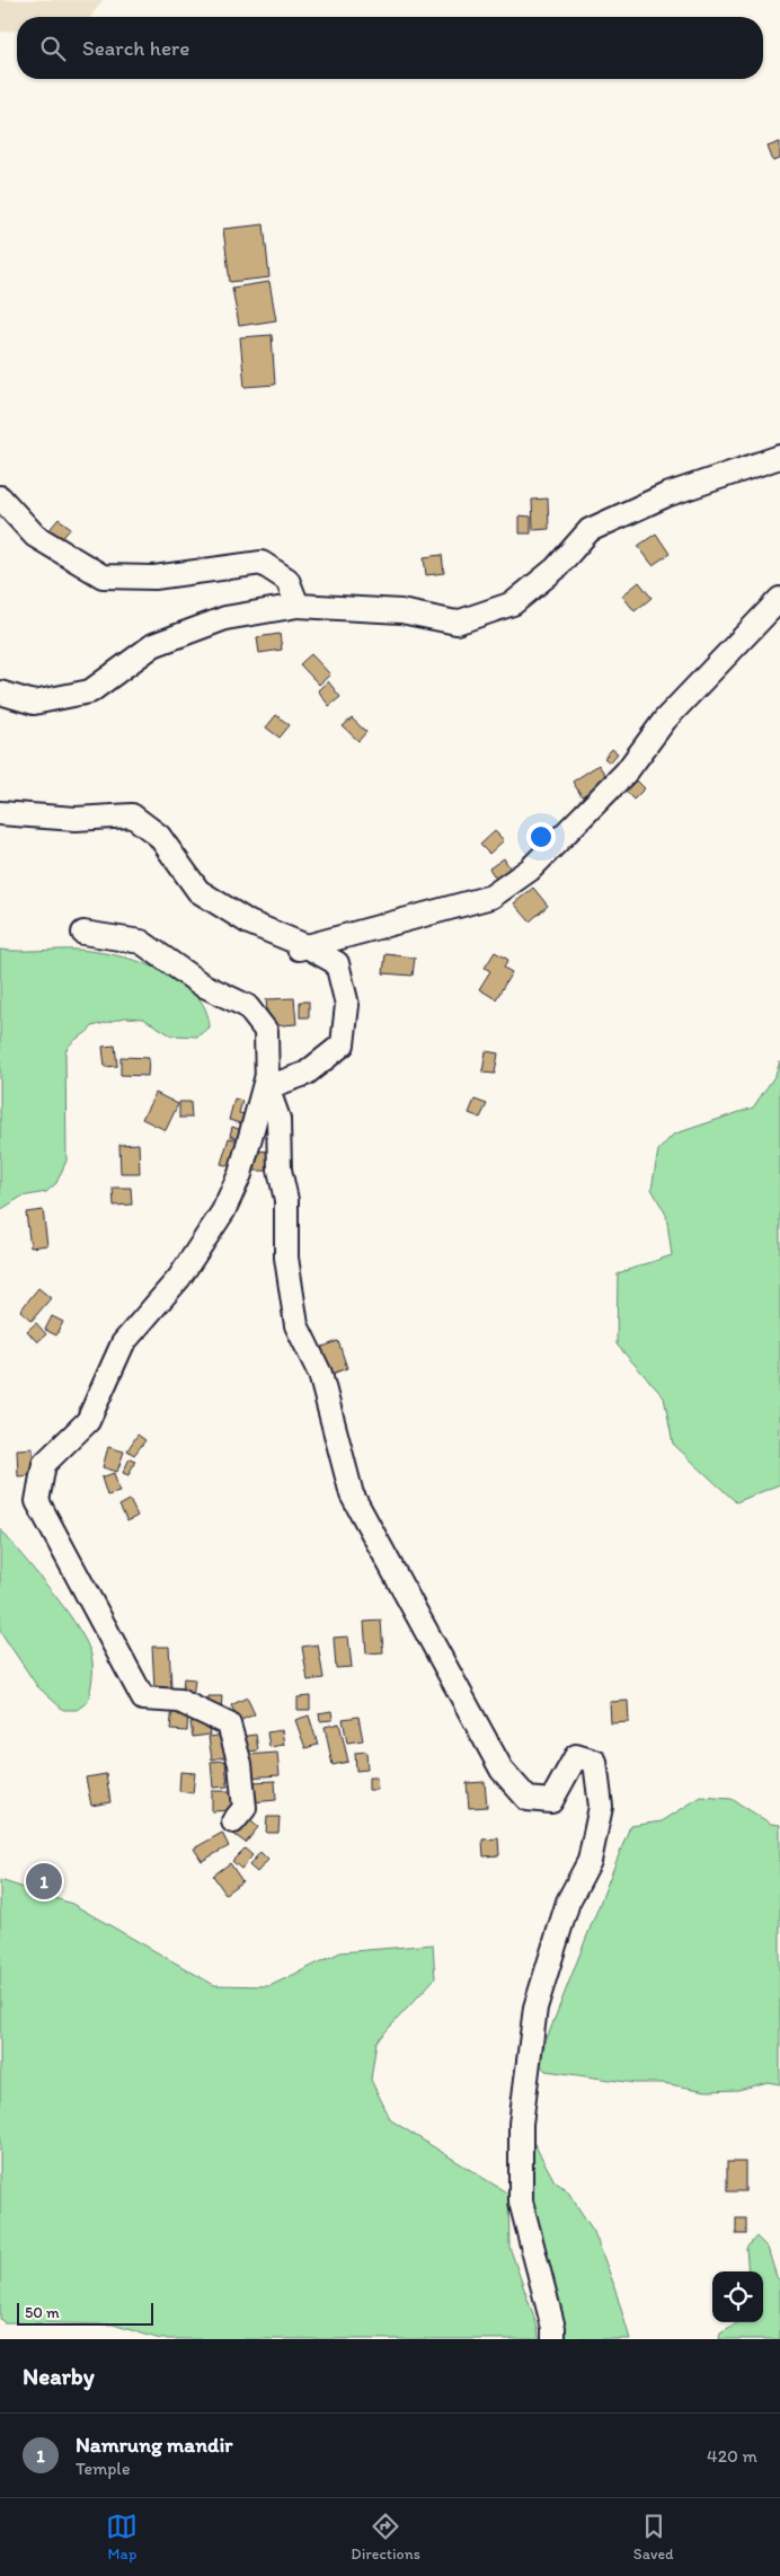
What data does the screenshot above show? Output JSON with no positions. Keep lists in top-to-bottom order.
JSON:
{
  "scale_bar": "50 m",
  "page": {
    "search": "Search here",
    "pins": "1",
    "scale": "50 m",
    "heading": "Nearby",
    "list": [
      {
        "mark": "1",
        "name": "Namrung mandir",
        "note": "Temple",
        "value": "420 m"
      }
    ],
    "nav": ["Map", "Directions", "Saved"]
  }
}
